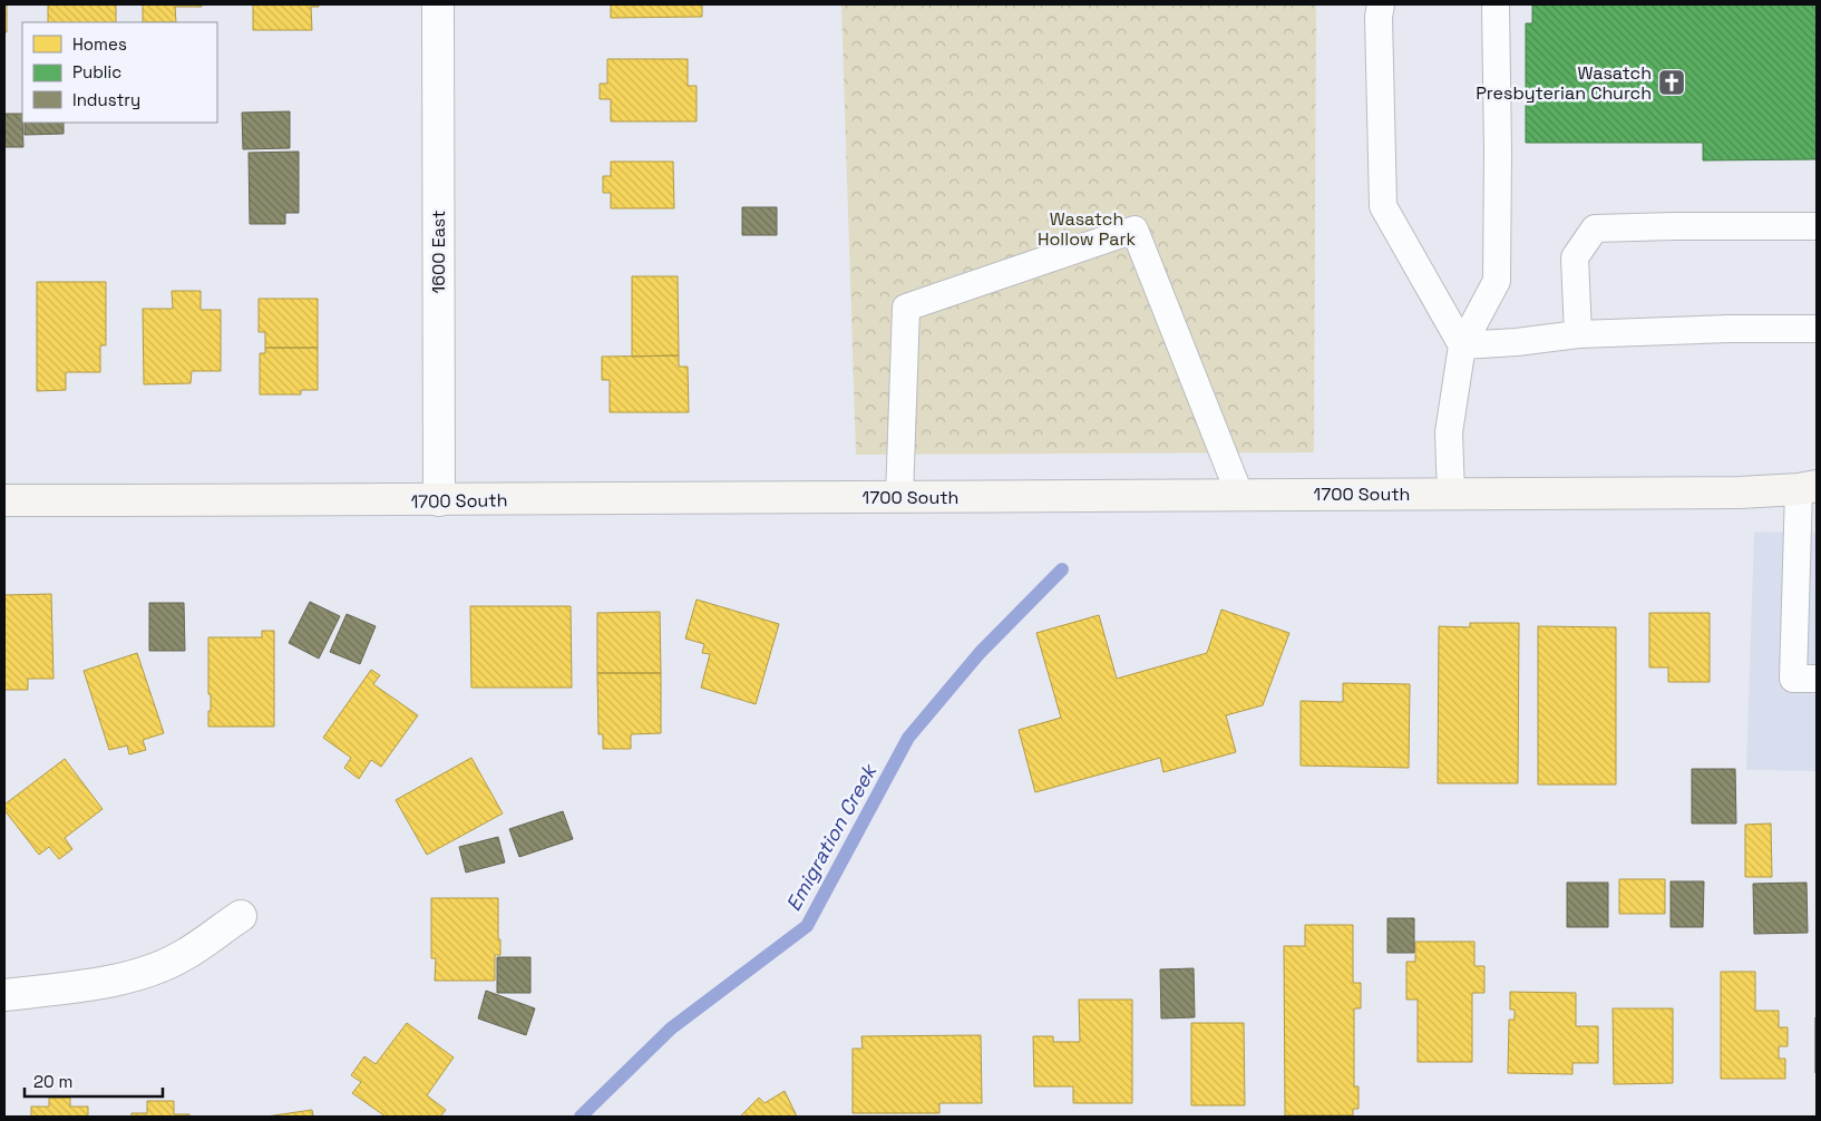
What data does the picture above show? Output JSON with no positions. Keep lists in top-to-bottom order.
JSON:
{
  "streets": {
    "street": ["1600 East", "1700 South"]
  },
  "crossings": [
    ["1600 East", "1700 South"]
  ],
  "water": ["Emigration Creek"],
  "parks": ["Wasatch Hollow Park"],
  "places": {
    "church": ["Wasatch Presbyterian Church"]
  },
  "legend": ["Homes", "Public", "Industry"],
  "scale_bar": "20 m"
}
